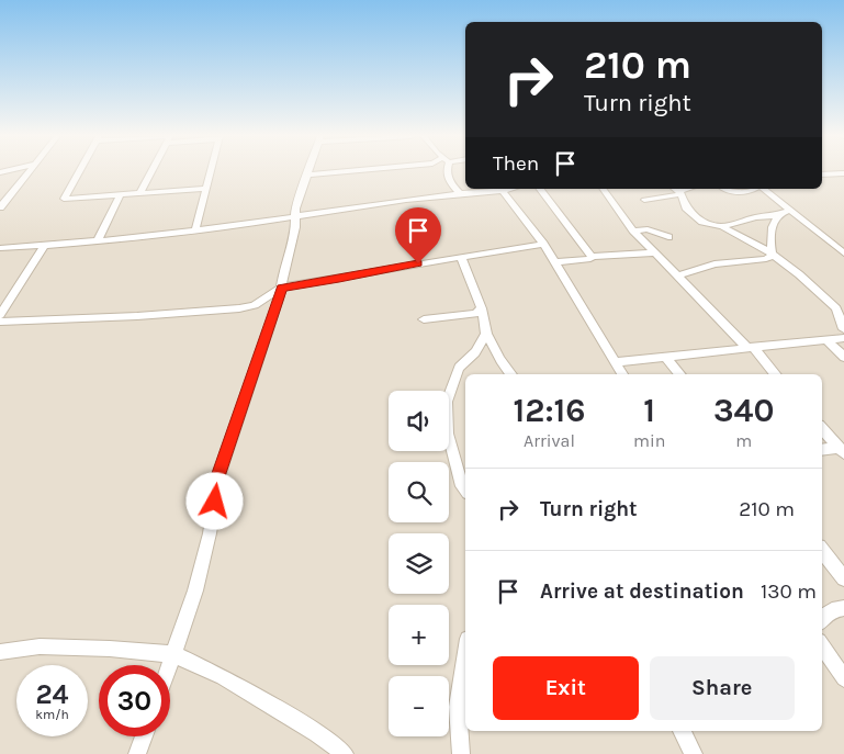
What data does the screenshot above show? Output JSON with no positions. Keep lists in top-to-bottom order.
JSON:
{
  "page": {
    "turn": ["210 m", "Turn right"],
    "then": "Then",
    "eta": [
      "12:16",
      "Arrival",
      "1",
      "min",
      "340",
      "m"
    ],
    "map_buttons": ["+", "−"],
    "list": [
      {
        "name": "Turn right",
        "value": "210 m"
      },
      {
        "name": "Arrive at destination",
        "value": "130 m"
      }
    ],
    "buttons": ["Exit", "Share"],
    "speed": "24 km/h",
    "limit": "30"
  }
}
